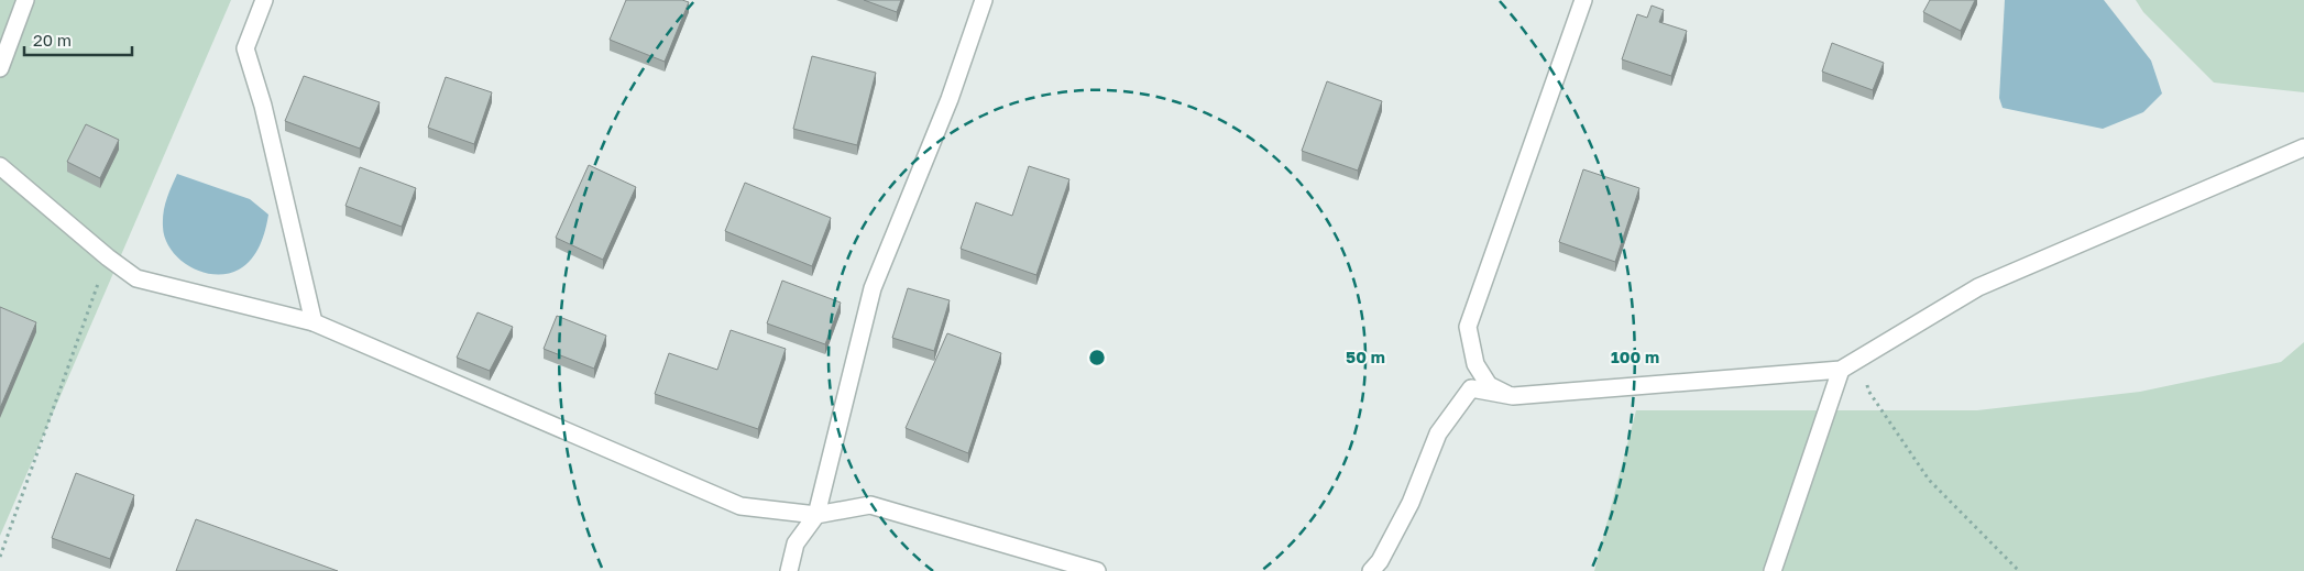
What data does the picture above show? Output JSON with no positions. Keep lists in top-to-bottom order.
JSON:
{
  "scale_bar": "20 m",
  "rings": ["50 m", "100 m"]
}
